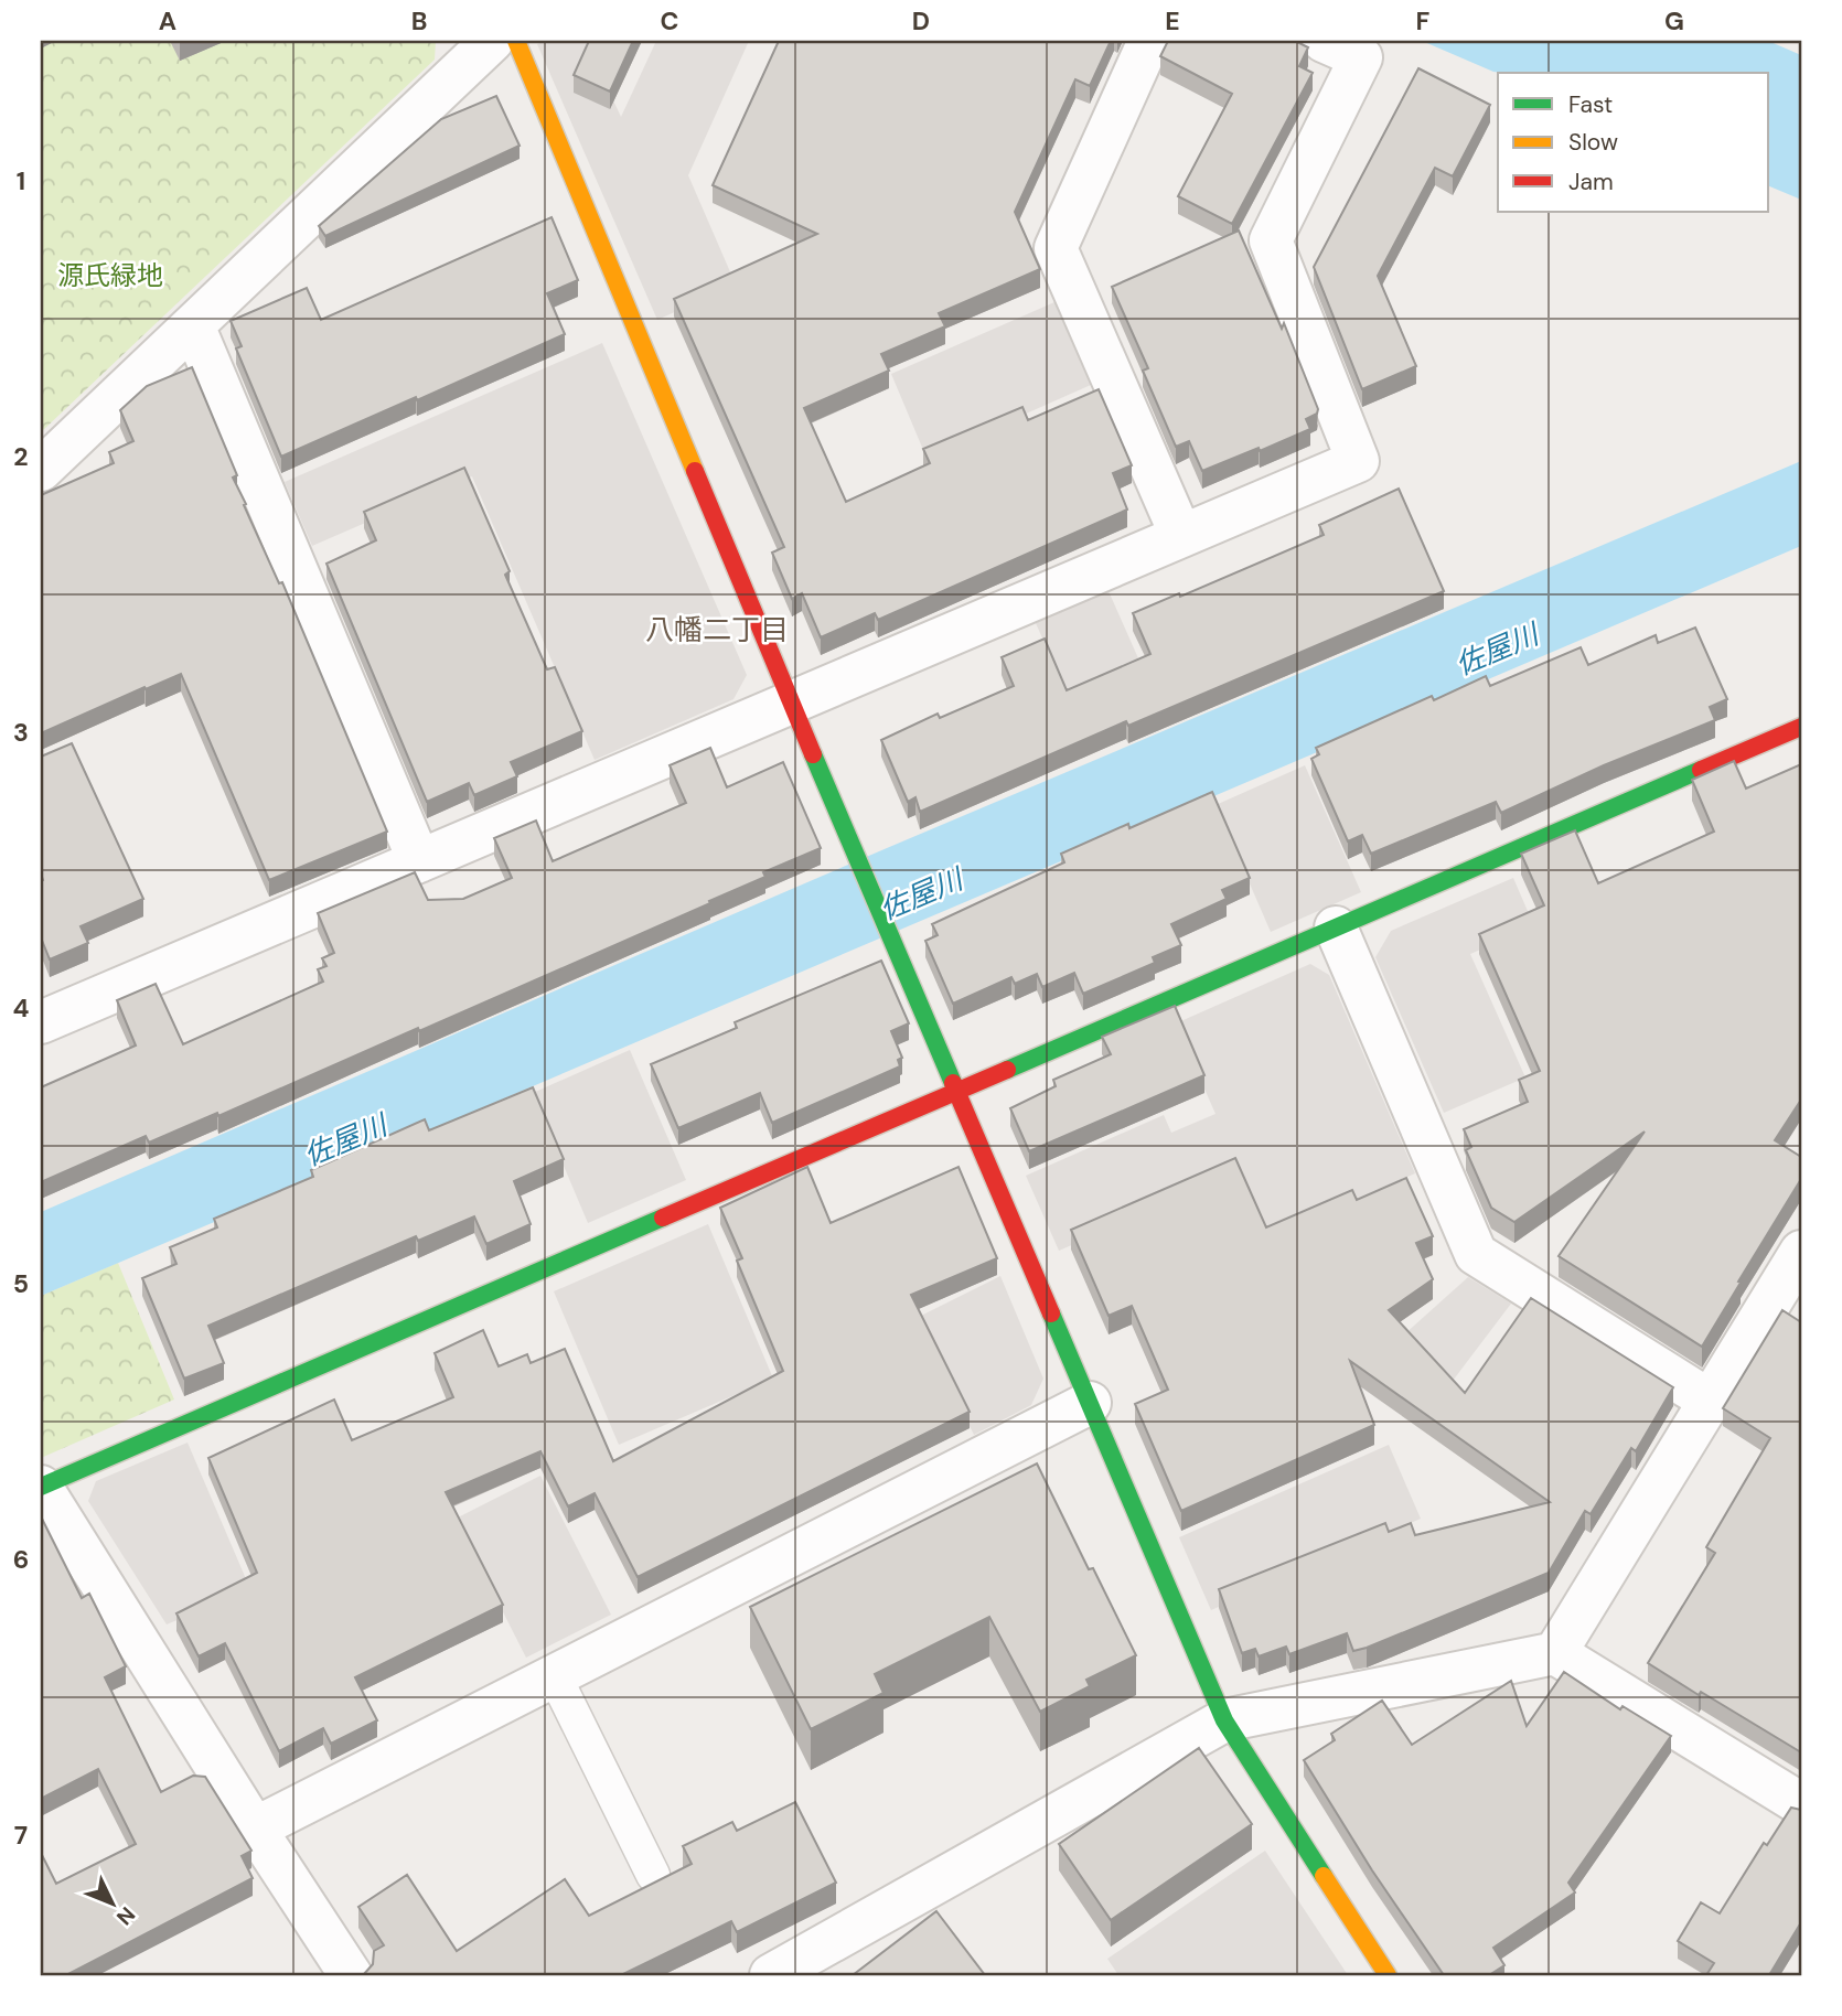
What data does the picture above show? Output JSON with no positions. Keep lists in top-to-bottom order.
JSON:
{
  "districts": ["八幡二丁目"],
  "water": ["佐屋川"],
  "parks": ["源氏緑地"],
  "legend": ["Fast", "Slow", "Jam"],
  "north": "bottom right",
  "grid": {
    "columns": [
      "A",
      "B",
      "C",
      "D",
      "E",
      "F",
      "G"
    ],
    "rows": [
      "1",
      "2",
      "3",
      "4",
      "5",
      "6",
      "7"
    ]
  }
}
